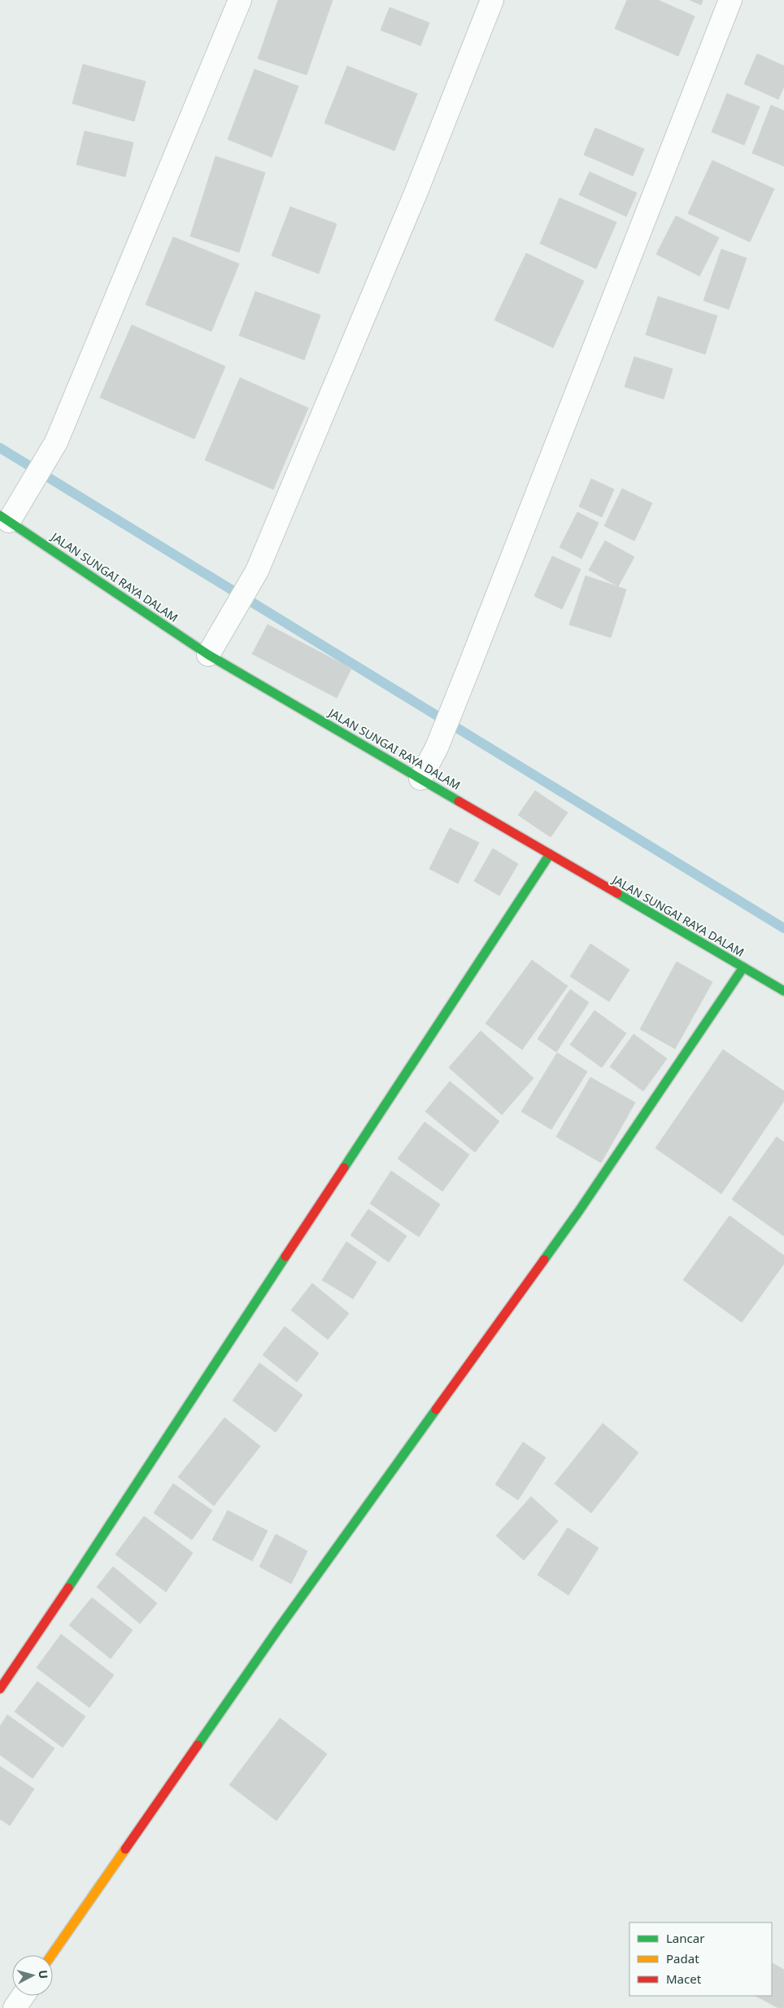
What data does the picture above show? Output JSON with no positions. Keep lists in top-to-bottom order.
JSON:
{
  "streets": {
    "street": ["JALAN SUNGAI RAYA DALAM"]
  },
  "legend": ["Lancar", "Padat", "Macet"],
  "north": "right"
}
